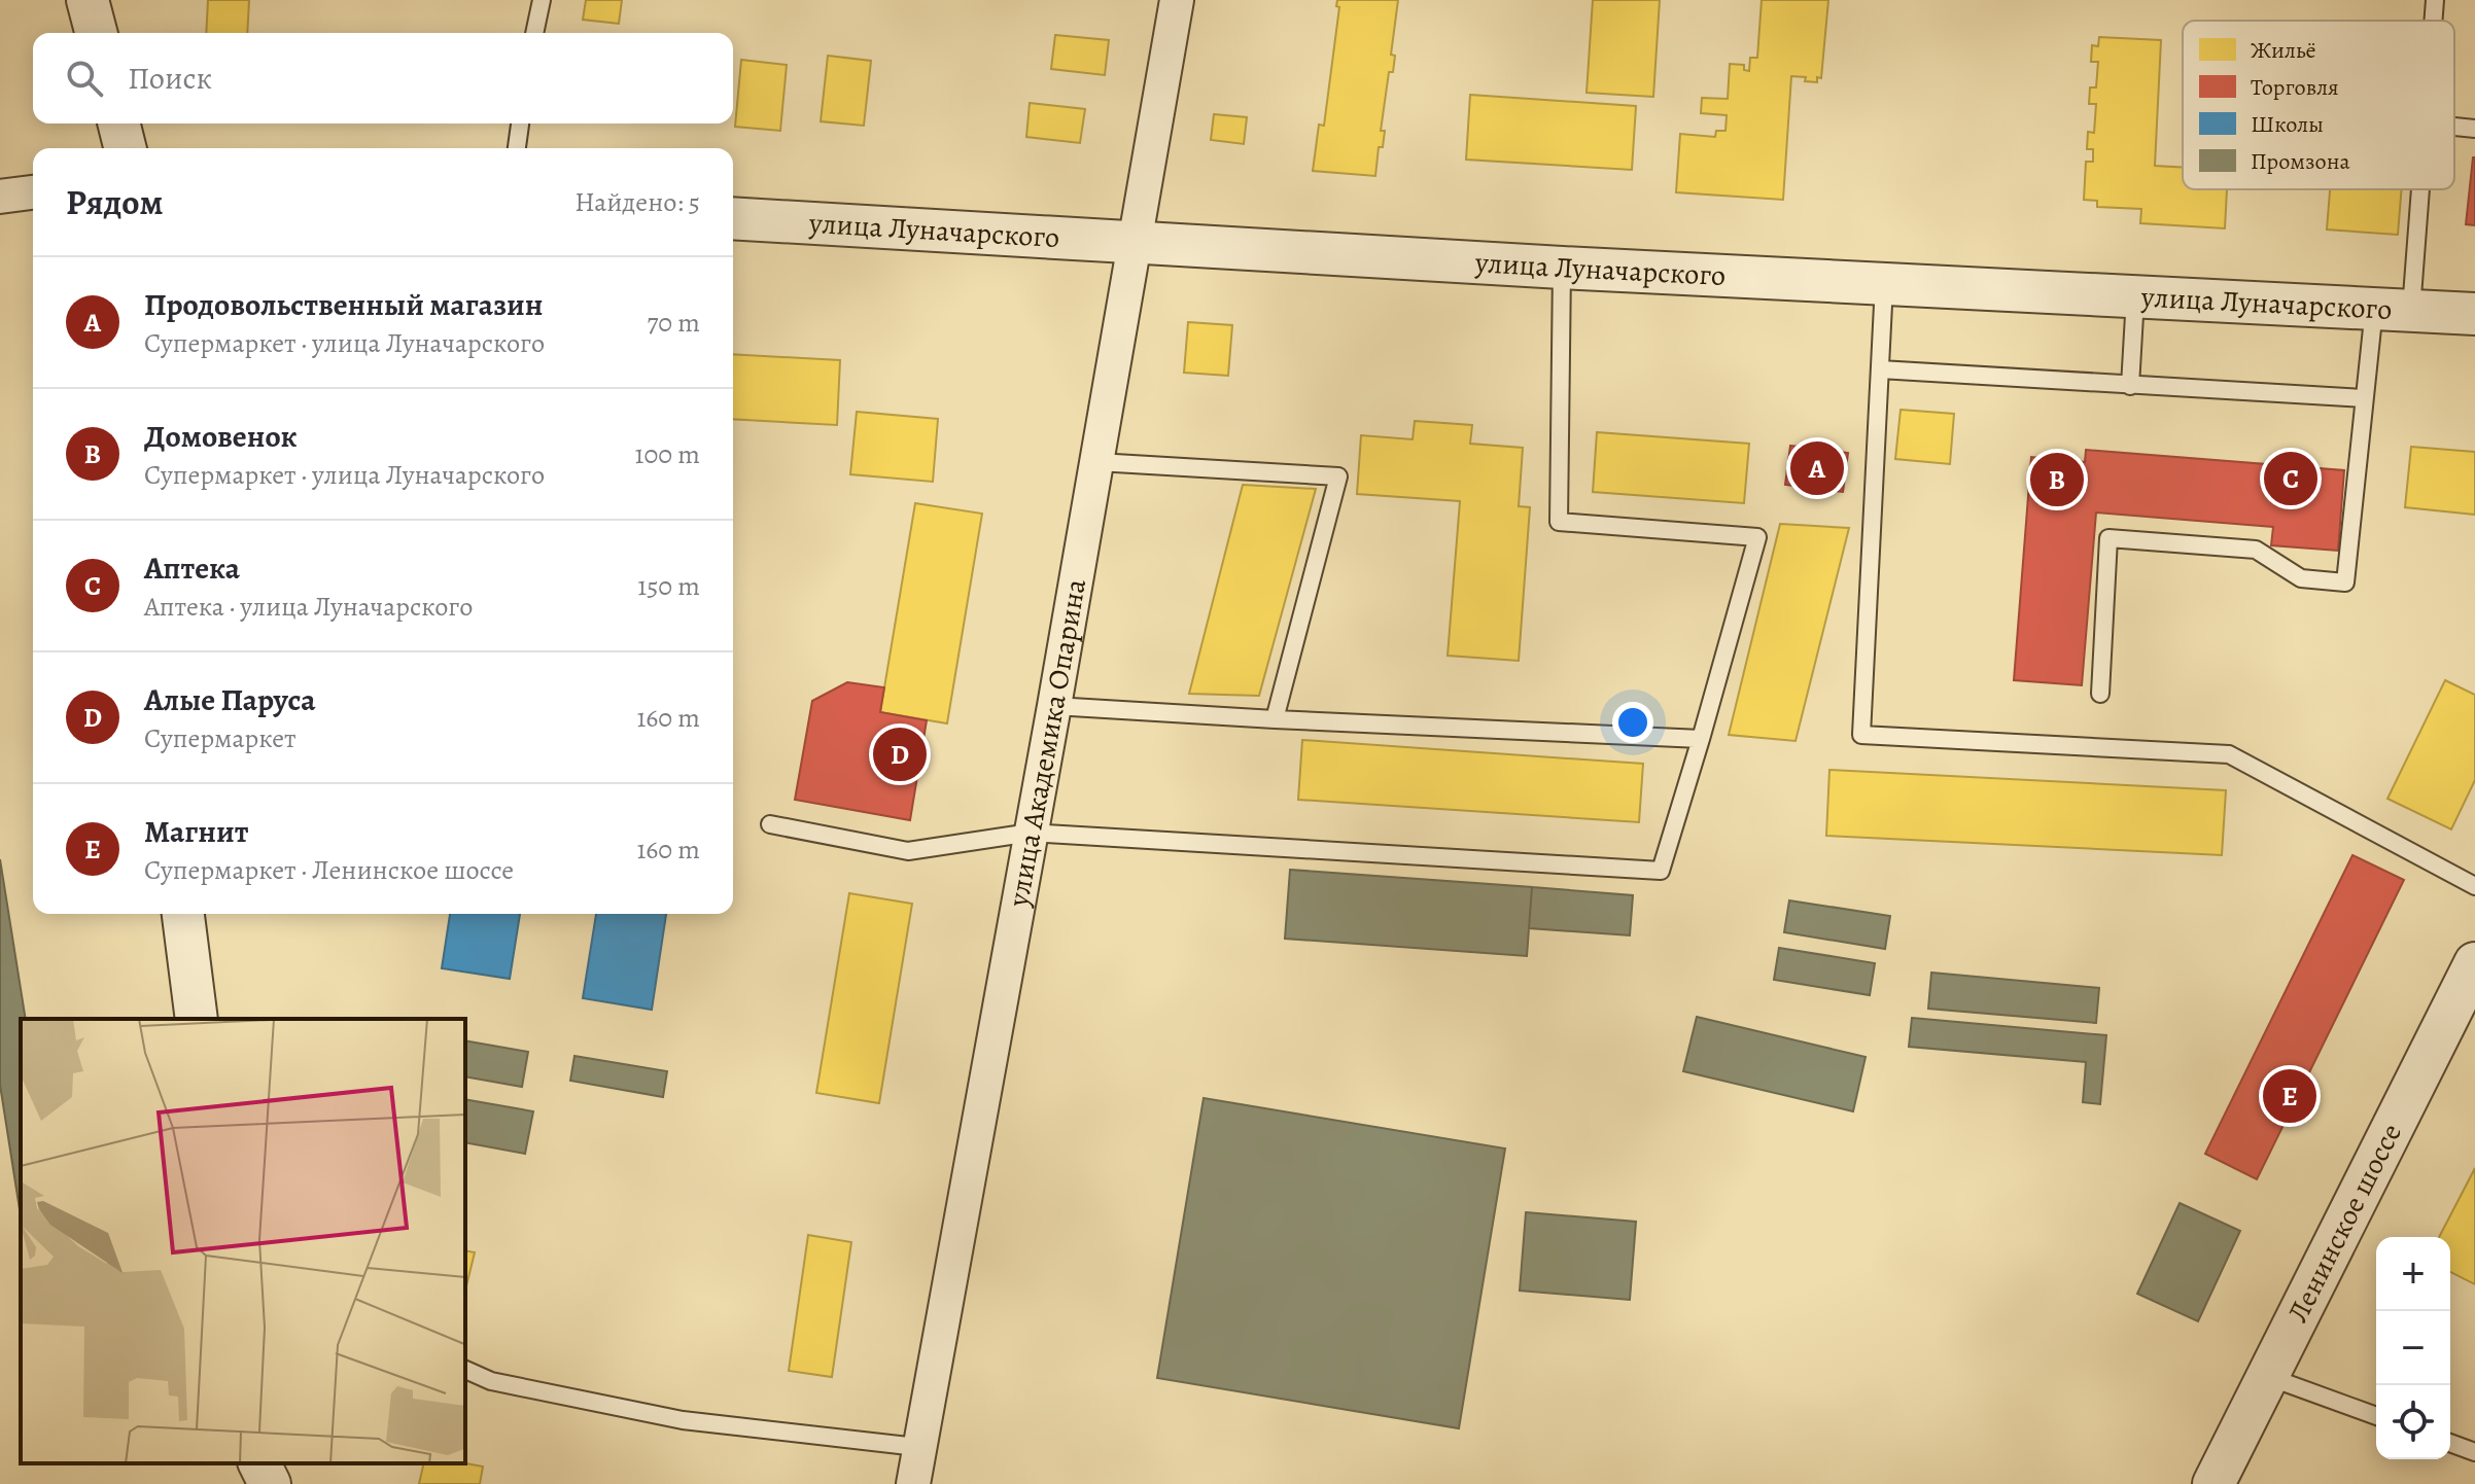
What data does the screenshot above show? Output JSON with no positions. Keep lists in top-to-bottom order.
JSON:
{
  "streets": {
    "street": ["улица Луначарского", "улица Академика Опарина", "Ленинское шоссе"]
  },
  "crossings": [
    ["улица Луначарского", "улица Академика Опарина"]
  ],
  "legend": [
    "Жильё",
    "Торговля",
    "Школы",
    "Промзона"
  ],
  "page": {
    "search": "Поиск",
    "heading": ["Рядом", "Найдено: 5"],
    "list": [
      {
        "mark": "A",
        "name": "Продовольственный магазин",
        "note": "Супермаркет · улица Луначарского",
        "value": "70 m"
      },
      {
        "mark": "B",
        "name": "Домовенок",
        "note": "Супермаркет · улица Луначарского",
        "value": "100 m"
      },
      {
        "mark": "C",
        "name": "Аптека",
        "note": "Аптека · улица Луначарского",
        "value": "150 m"
      },
      {
        "mark": "D",
        "name": "Алые Паруса",
        "note": "Супермаркет",
        "value": "160 m"
      },
      {
        "mark": "E",
        "name": "Магнит",
        "note": "Супермаркет · Ленинское шоссе",
        "value": "160 m"
      }
    ],
    "pins": [
      "A",
      "C",
      "B",
      "D",
      "E"
    ],
    "map_buttons": ["+", "−"]
  }
}
